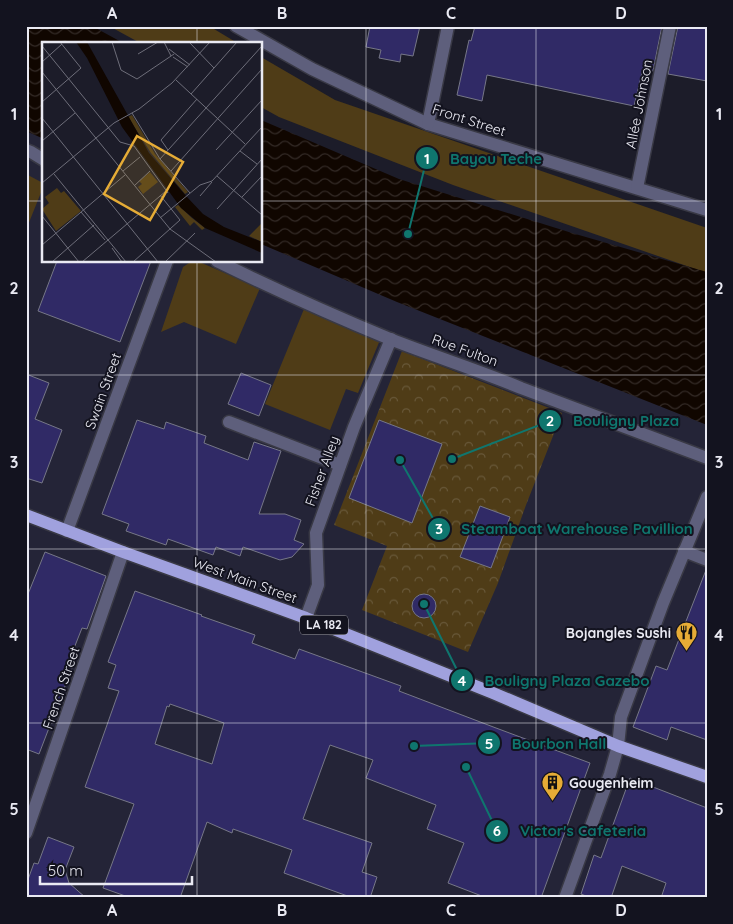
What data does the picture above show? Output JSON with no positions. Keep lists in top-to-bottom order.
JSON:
{
  "streets": {
    "main road": ["West Main Street", "LA 182"],
    "street": [
      "Allée Johnson",
      "Front Street",
      "Rue Fulton",
      "Swain Street",
      "Fisher Alley",
      "French Street"
    ]
  },
  "crossings": [
    ["Allée Johnson", "Front Street"],
    ["Rue Fulton", "Fisher Alley"],
    ["Swain Street", "West Main Street"],
    ["Fisher Alley", "West Main Street"],
    ["West Main Street", "LA 182"],
    ["West Main Street", "French Street"]
  ],
  "places": {
    "other": [
      "Bayou Teche",
      "Bouligny Plaza",
      "Steamboat Warehouse Pavillion",
      "Bouligny Plaza Gazebo",
      "Bourbon Hall",
      "Victor's Cafeteria"
    ],
    "restaurant": ["Bojangles Sushi"],
    "building": ["Gougenheim"]
  },
  "scale_bar": "50 m",
  "grid": {
    "columns": [
      "A",
      "B",
      "C",
      "D"
    ],
    "rows": [
      "1",
      "2",
      "3",
      "4",
      "5"
    ]
  }
}
